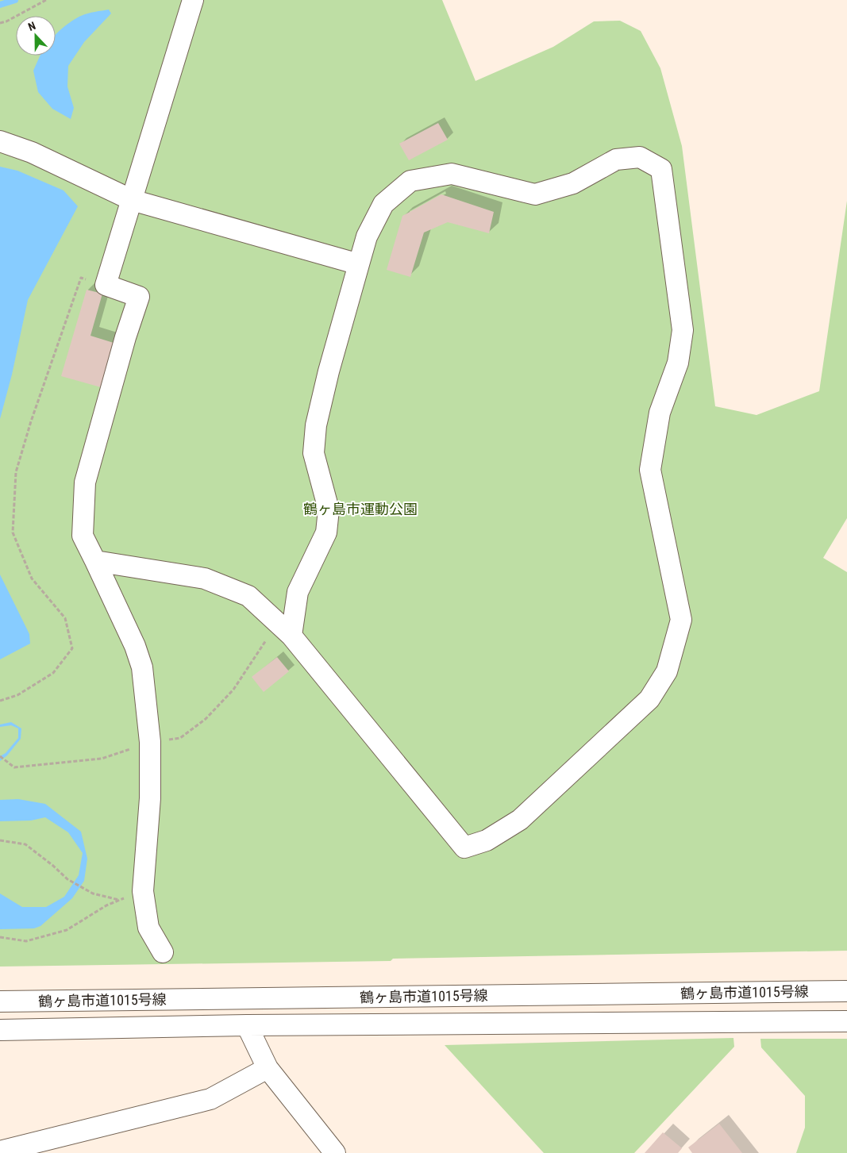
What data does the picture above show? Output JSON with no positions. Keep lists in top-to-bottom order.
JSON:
{
  "streets": {
    "street": ["鶴ヶ島市道1015号線"]
  },
  "parks": ["鶴ヶ島市運動公園"],
  "north": "top"
}
